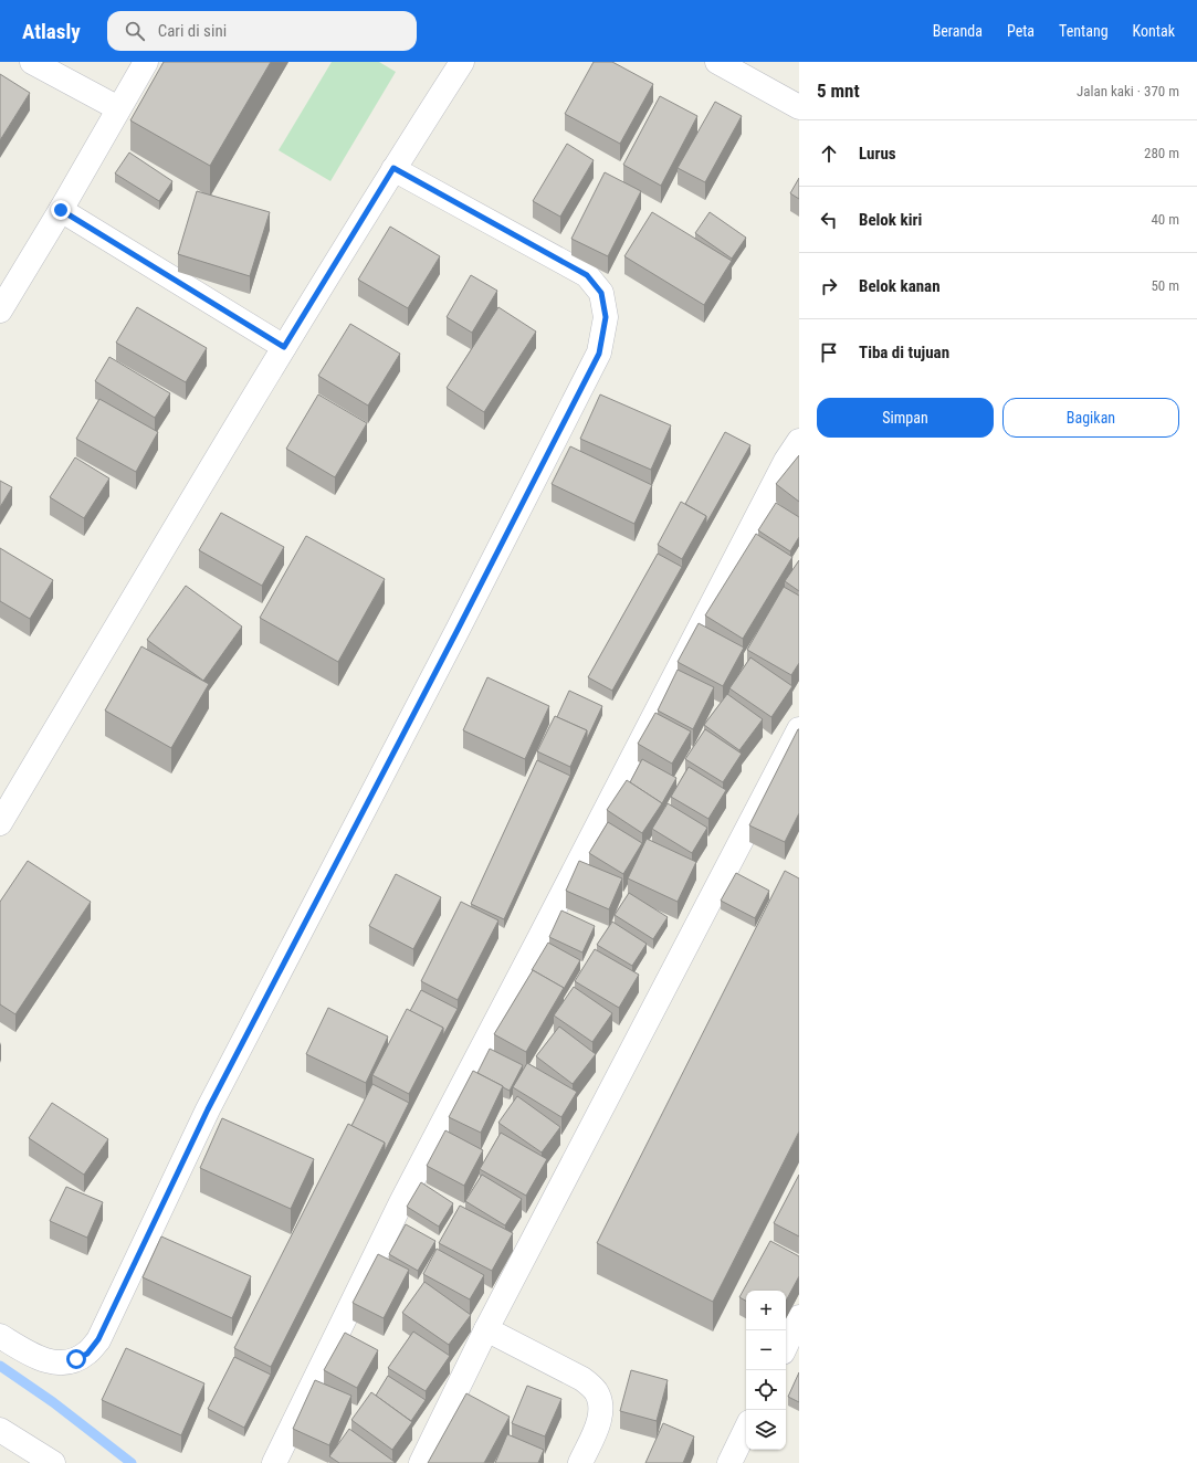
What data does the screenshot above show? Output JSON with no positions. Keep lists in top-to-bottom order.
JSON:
{
  "page": {
    "header": "Atlasly",
    "search": "Cari di sini",
    "nav": [
      "Beranda",
      "Peta",
      "Tentang",
      "Kontak"
    ],
    "heading": ["5 mnt", "Jalan kaki · 370 m"],
    "list": [
      ["Lurus", "280 m"],
      ["Belok kiri", "40 m"],
      ["Belok kanan", "50 m"],
      "Tiba di tujuan"
    ],
    "buttons": ["Simpan", "Bagikan"],
    "map_buttons": ["+", "−"]
  }
}
